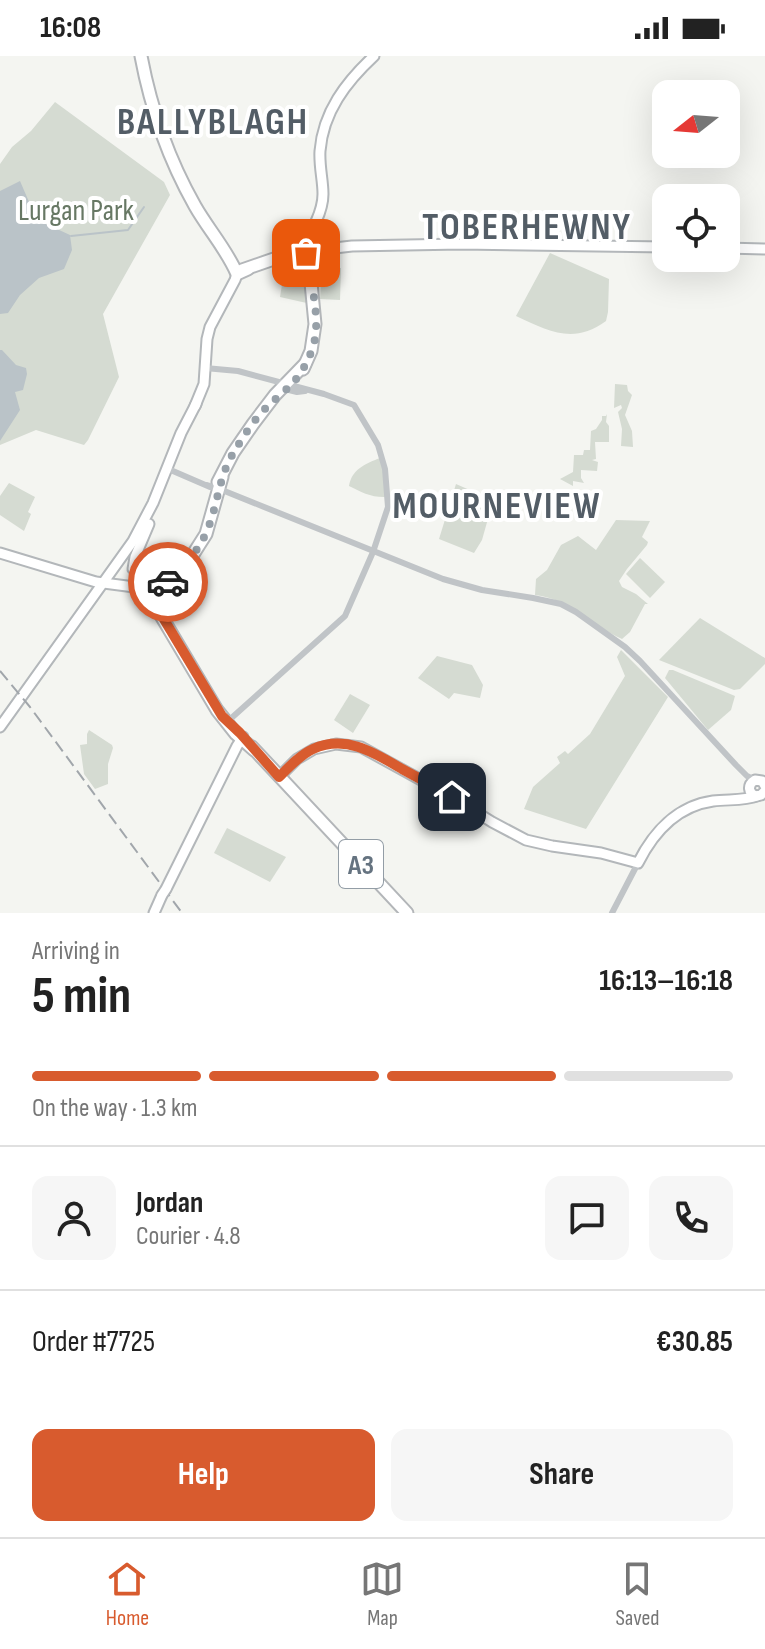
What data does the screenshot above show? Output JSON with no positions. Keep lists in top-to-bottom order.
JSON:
{
  "streets": {
    "highway": ["A3"]
  },
  "districts": ["BALLYBLAGH", "TOBERHEWNY", "MOURNEVIEW"],
  "parks": ["Lurgan Park"],
  "north": "left",
  "page": {
    "status": "16:08",
    "heading": ["5 min", "Arriving in", "16:13–16:18"],
    "panel": [
      "Jordan",
      "Courier · 4.8",
      "Order #7725",
      "€30.85"
    ],
    "bar": "On the way · 1.3 km",
    "buttons": ["Help", "Share"],
    "tabs": ["Home", "Map", "Saved"]
  }
}
